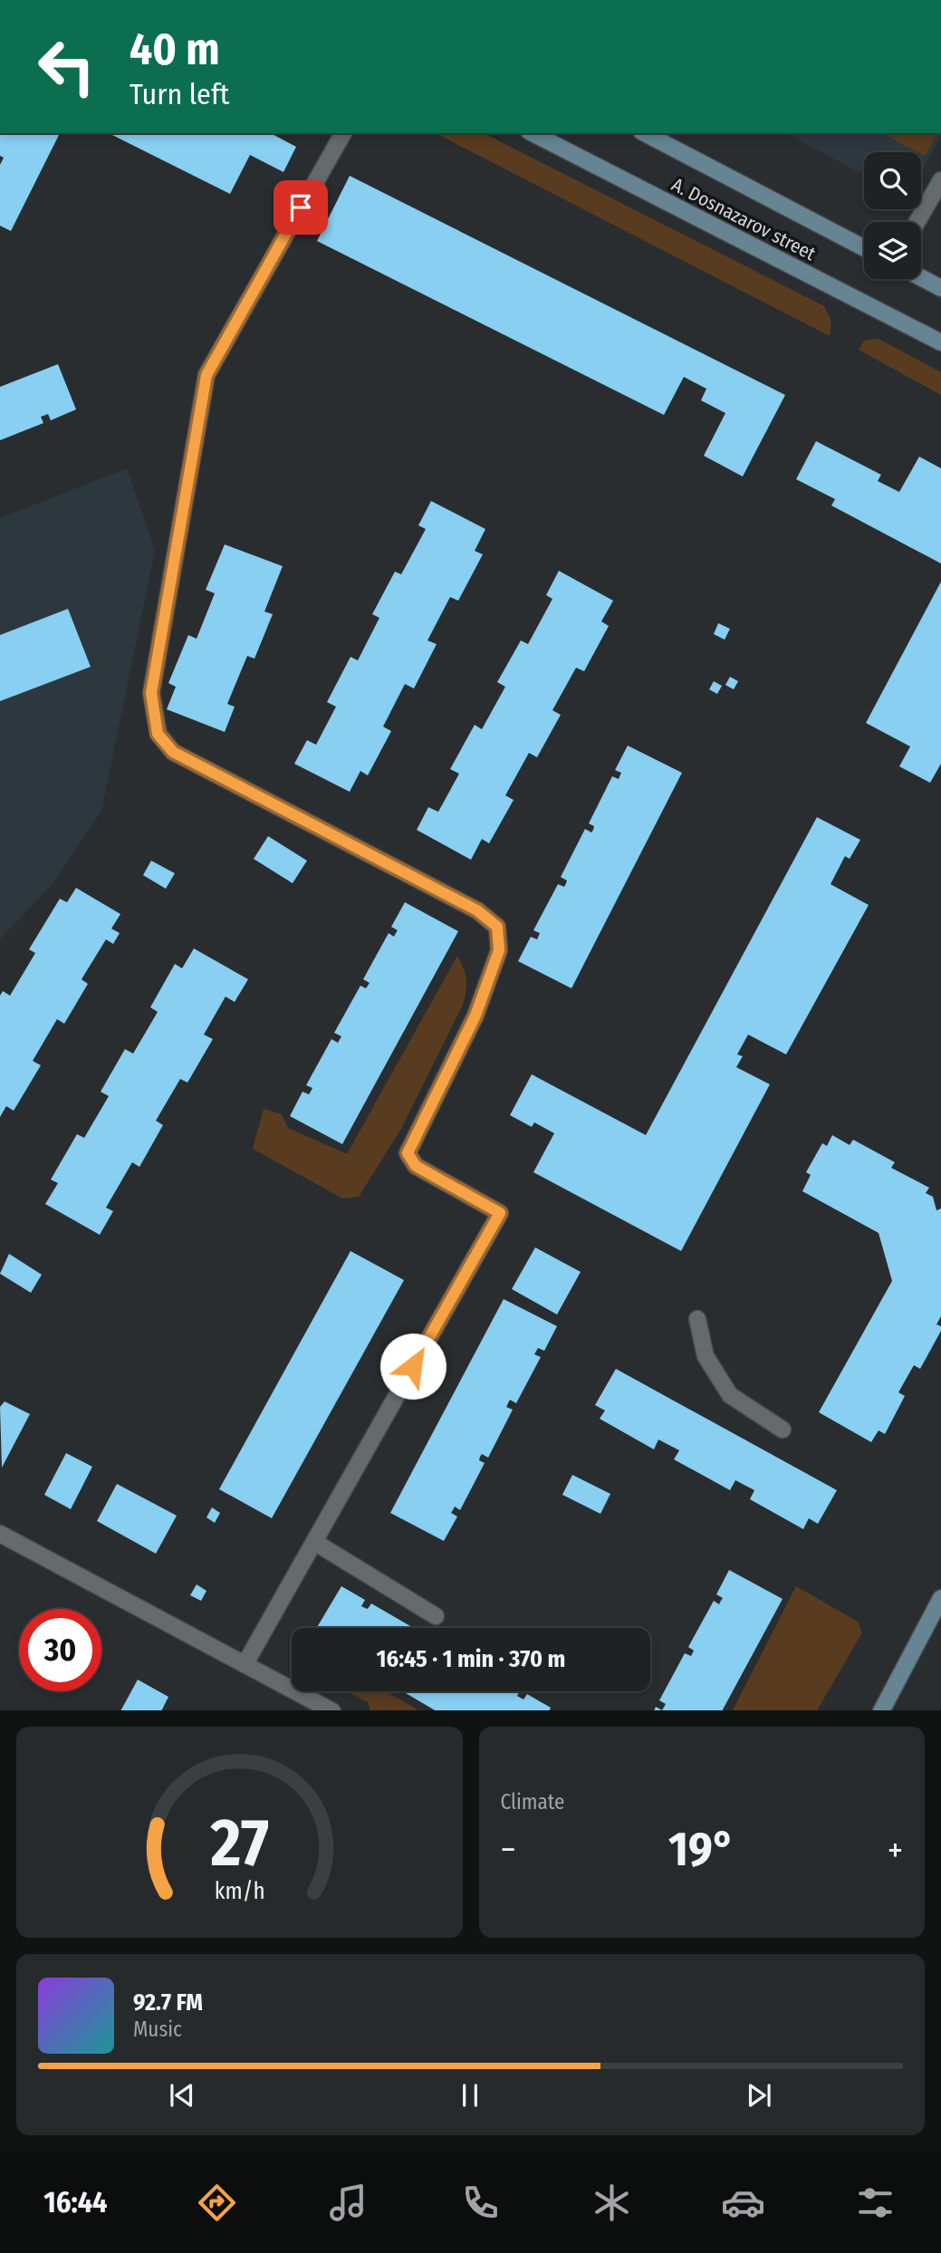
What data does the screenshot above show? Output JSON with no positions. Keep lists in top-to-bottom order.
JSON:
{
  "streets": {
    "main road": ["A. Dosnazarov street"]
  },
  "page": {
    "turn": ["40 m", "Turn left"],
    "limit": "30",
    "trip": "16:45 · 1 min · 370 m",
    "tile": "Climate",
    "heat": ["−", "19°", "+"],
    "song": ["92.7 FM", "Music"],
    "tabs": "16:44",
    "gauge": ["27", "km/h"]
  }
}
